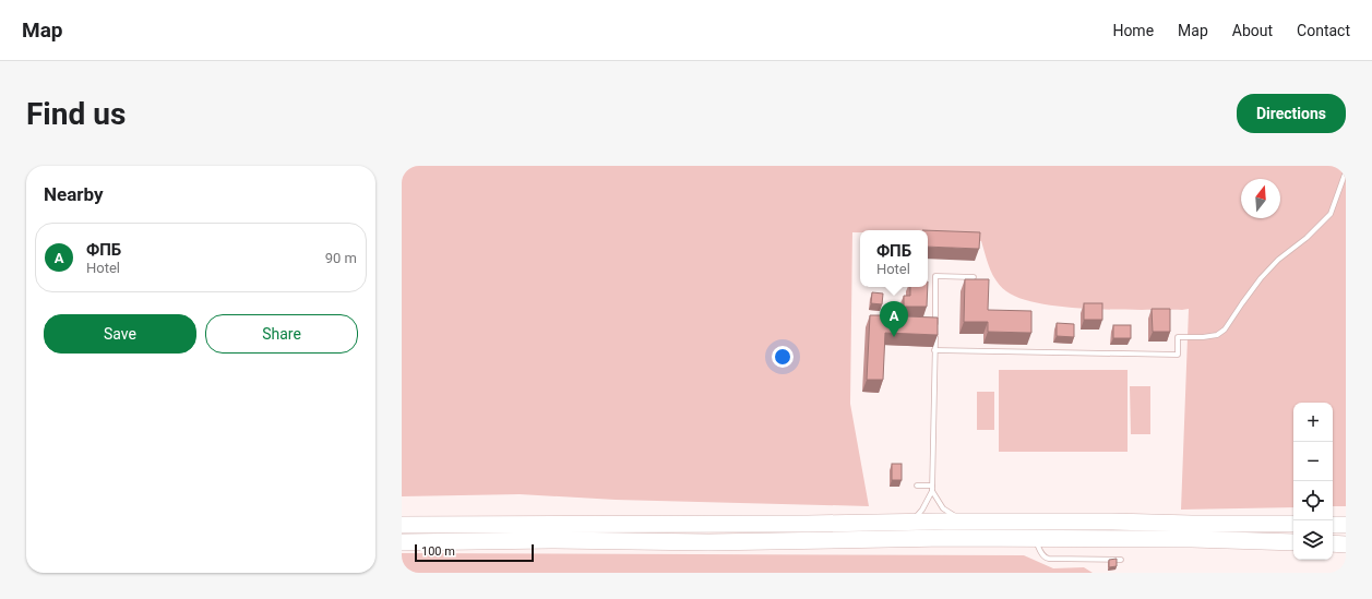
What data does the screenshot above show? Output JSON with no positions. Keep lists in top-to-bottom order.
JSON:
{
  "scale_bar": "100 m",
  "north": "top",
  "page": {
    "header": "Map",
    "nav": [
      "Home",
      "Map",
      "About",
      "Contact"
    ],
    "buttons": [
      "Directions",
      ["Save", "Share"]
    ],
    "title": "Find us",
    "heading": "Nearby",
    "list": [
      {
        "mark": "A",
        "name": "ФПБ",
        "note": "Hotel",
        "value": "90 m"
      }
    ],
    "popup": ["ФПБ", "Hotel"],
    "pins": "A",
    "map_buttons": ["+", "−"],
    "scale": "100 m"
  }
}
